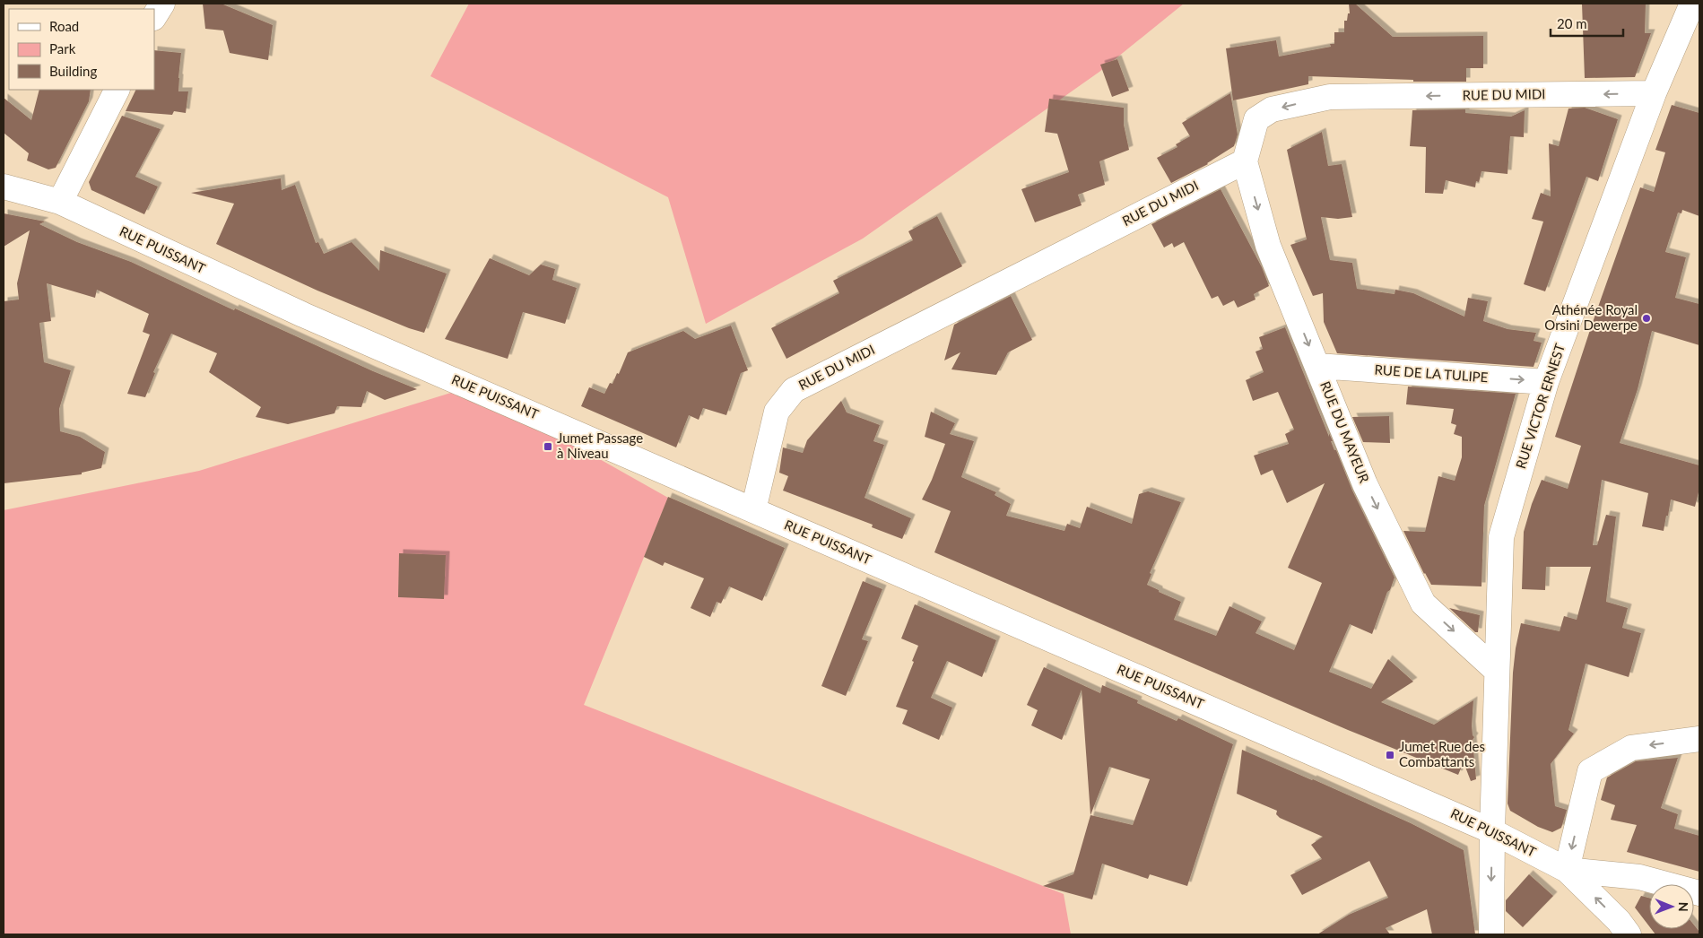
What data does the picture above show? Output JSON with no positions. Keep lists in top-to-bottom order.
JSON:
{
  "streets": {
    "street": [
      "RUE DU MIDI",
      "RUE PUISSANT",
      "RUE DE LA TULIPE",
      "RUE VICTOR ERNEST",
      "RUE DU MAYEUR"
    ]
  },
  "crossings": [
    ["RUE DU MIDI", "RUE PUISSANT"],
    ["RUE DU MIDI", "RUE VICTOR ERNEST"],
    ["RUE DU MIDI", "RUE DU MAYEUR"],
    ["RUE PUISSANT", "RUE VICTOR ERNEST"],
    ["RUE DE LA TULIPE", "RUE VICTOR ERNEST"],
    ["RUE DE LA TULIPE", "RUE DU MAYEUR"],
    ["RUE VICTOR ERNEST", "RUE DU MAYEUR"]
  ],
  "one_way": ["RUE DU MIDI", "RUE DE LA TULIPE", "RUE DU MAYEUR"],
  "places": {
    "other": ["Athénée Royal Orsini Dewerpe"],
    "transit": ["Jumet Passage à Niveau", "Jumet Rue des Combattants"]
  },
  "legend": ["Road", "Park", "Building"],
  "scale_bar": "20 m",
  "north": "right"
}
